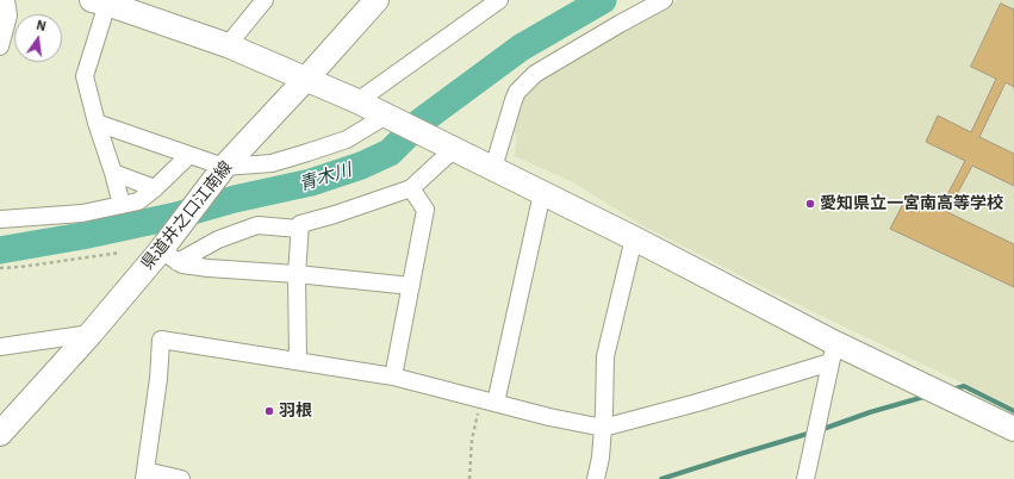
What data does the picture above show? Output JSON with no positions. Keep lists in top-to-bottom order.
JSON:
{
  "streets": {
    "street": ["県道井之口江南線"]
  },
  "water": ["青木川"],
  "places": ["愛知県立一宮南高等学校", "羽根"],
  "north": "top"
}
